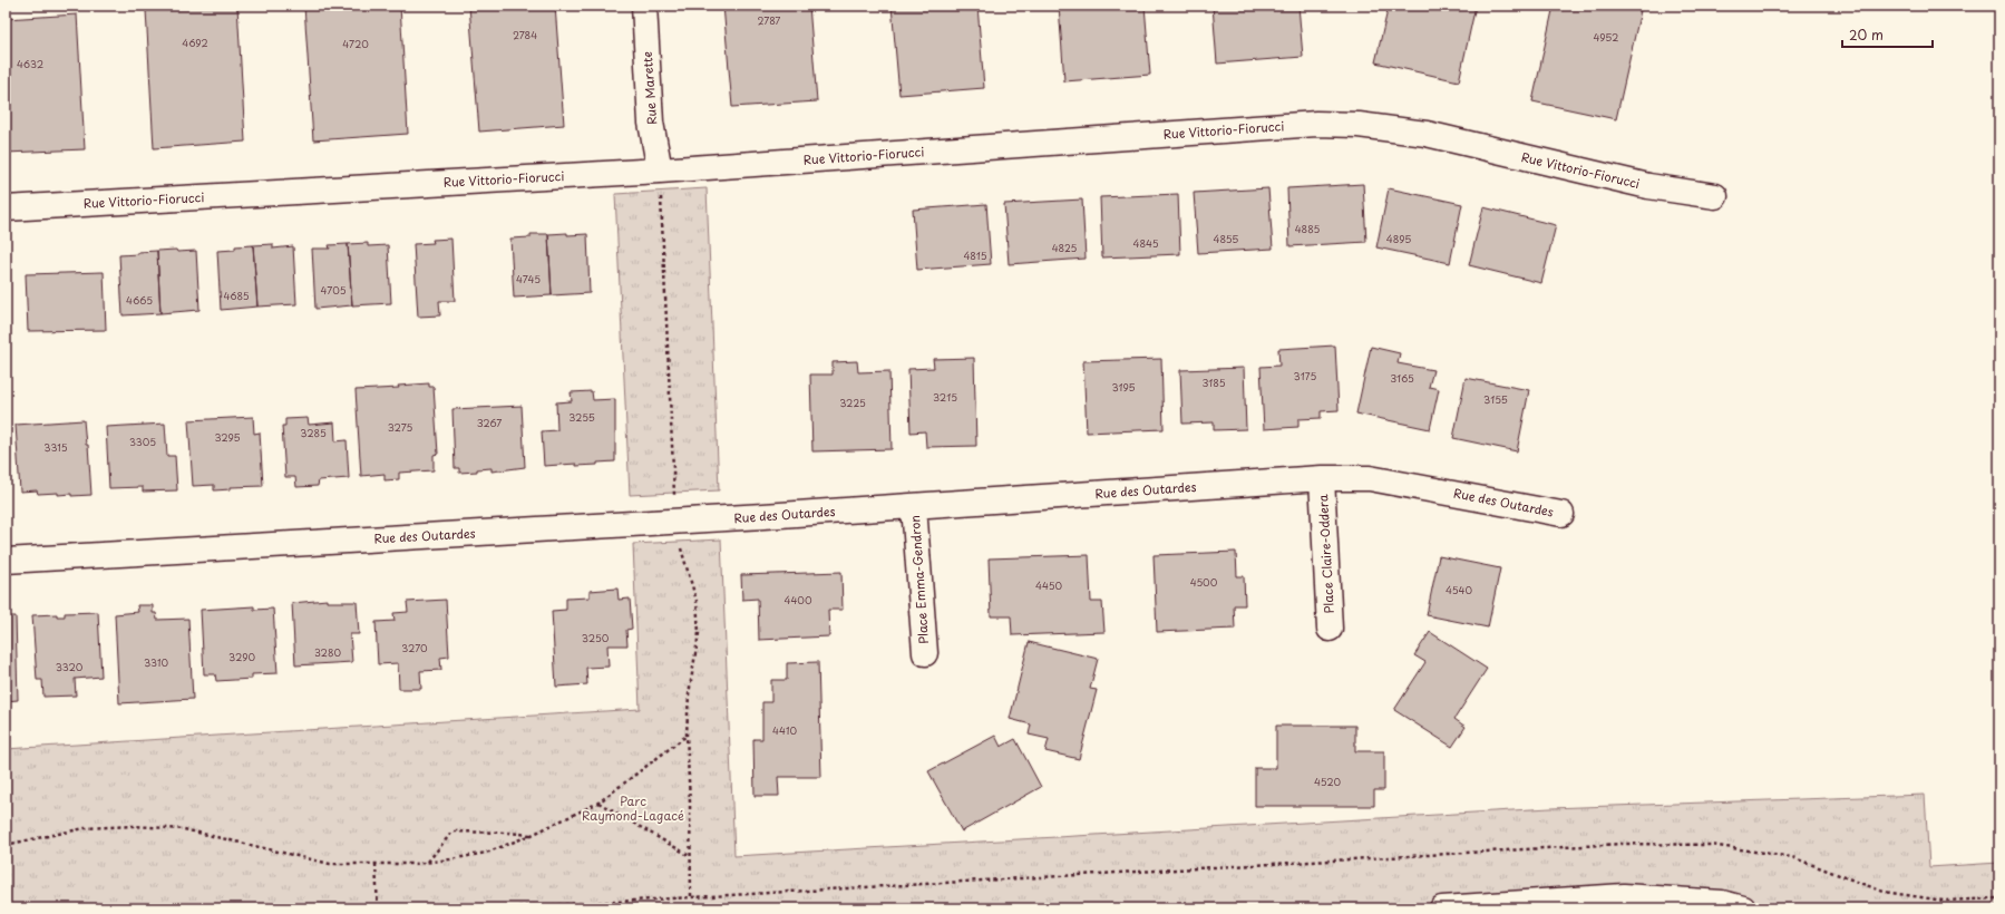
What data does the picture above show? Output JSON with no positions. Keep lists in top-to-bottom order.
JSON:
{
  "streets": {
    "street": [
      "Rue Marette",
      "Rue Vittorio-Fiorucci",
      "Rue des Outardes",
      "Place Claire-Oddera",
      "Place Emma-Gendron"
    ]
  },
  "crossings": [
    ["Rue Marette", "Rue Vittorio-Fiorucci"],
    ["Rue des Outardes", "Place Claire-Oddera"],
    ["Rue des Outardes", "Place Emma-Gendron"]
  ],
  "parks": ["Parc Raymond-Lagacé"],
  "house_numbers": [
    "2787",
    "2784",
    "4952",
    "4692",
    "4720",
    "4632",
    "4885",
    "4855",
    "4895",
    "4845",
    "4825",
    "4815",
    "4745",
    "4705",
    "4685",
    "4665",
    "3175",
    "3165",
    "3185",
    "3195",
    "3215",
    "3155",
    "3225",
    "3255",
    "3267",
    "3275",
    "3285",
    "3295",
    "3305",
    "3315",
    "4500",
    "4450",
    "4540",
    "4400",
    "3250",
    "3270",
    "3280",
    "3290",
    "3310",
    "3320",
    "4410",
    "4520"
  ],
  "scale_bar": "20 m"
}
